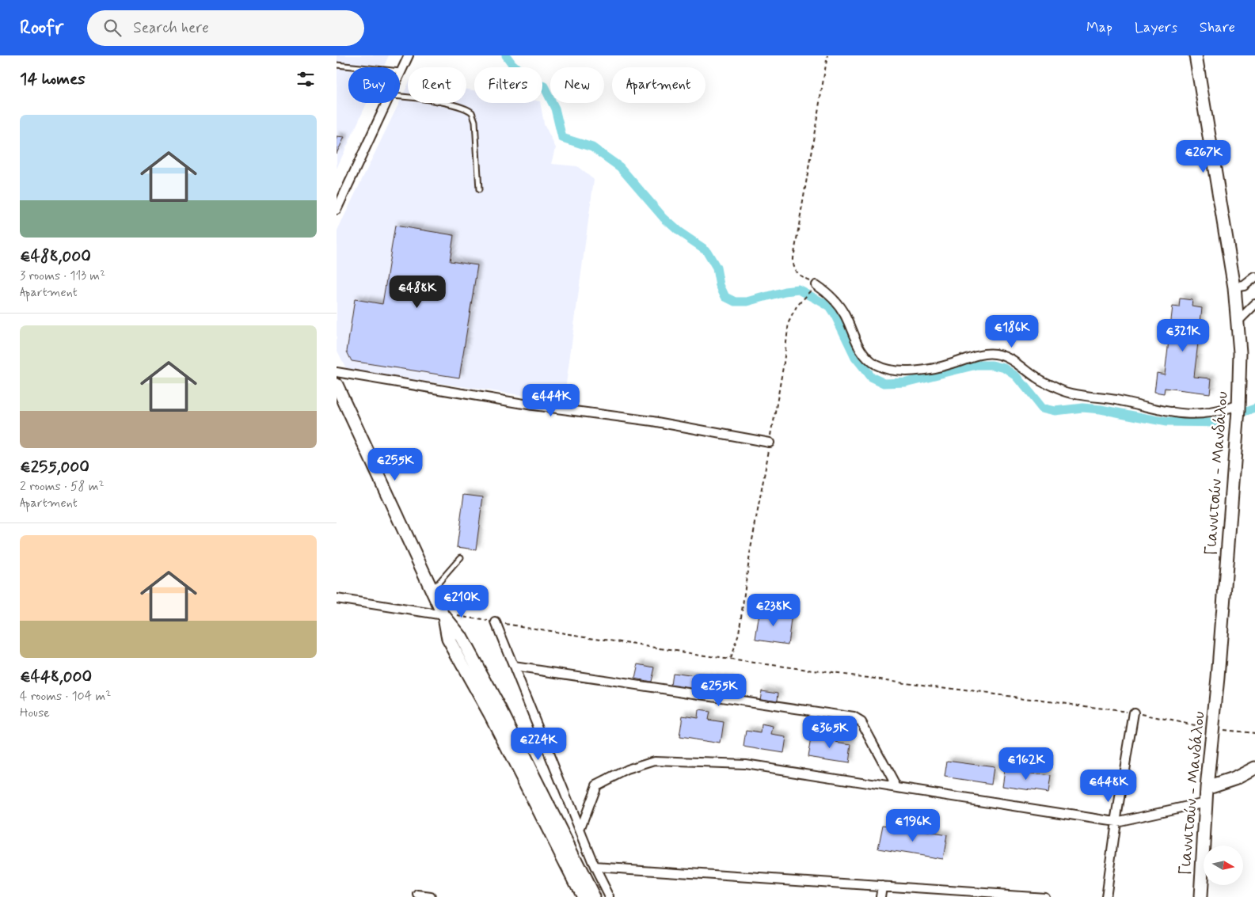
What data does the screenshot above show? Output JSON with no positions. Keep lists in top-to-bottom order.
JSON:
{
  "streets": {
    "main road": ["Γιαννιτσών - Μανδάλου"]
  },
  "north": "right",
  "page": {
    "header": "Roofr",
    "search": "Search here",
    "nav": ["Map", "Layers", "Share"],
    "heading": "14 homes",
    "chip": [
      "Buy",
      "Rent",
      "Filters",
      "New",
      "Apartment"
    ],
    "list": [
      {
        "name": "€488,000",
        "note": "3 rooms · 113 m² · Apartment"
      },
      {
        "name": "€255,000",
        "note": "2 rooms · 58 m² · Apartment"
      },
      {
        "name": "€448,000",
        "note": "4 rooms · 104 m² · House"
      }
    ],
    "price": [
      "€267K",
      "€488K",
      "€186K",
      "€321K",
      "€444K",
      "€255K",
      "€210K",
      "€238K",
      "€255K",
      "€365K",
      "€224K",
      "€162K",
      "€448K",
      "€196K"
    ]
  }
}
